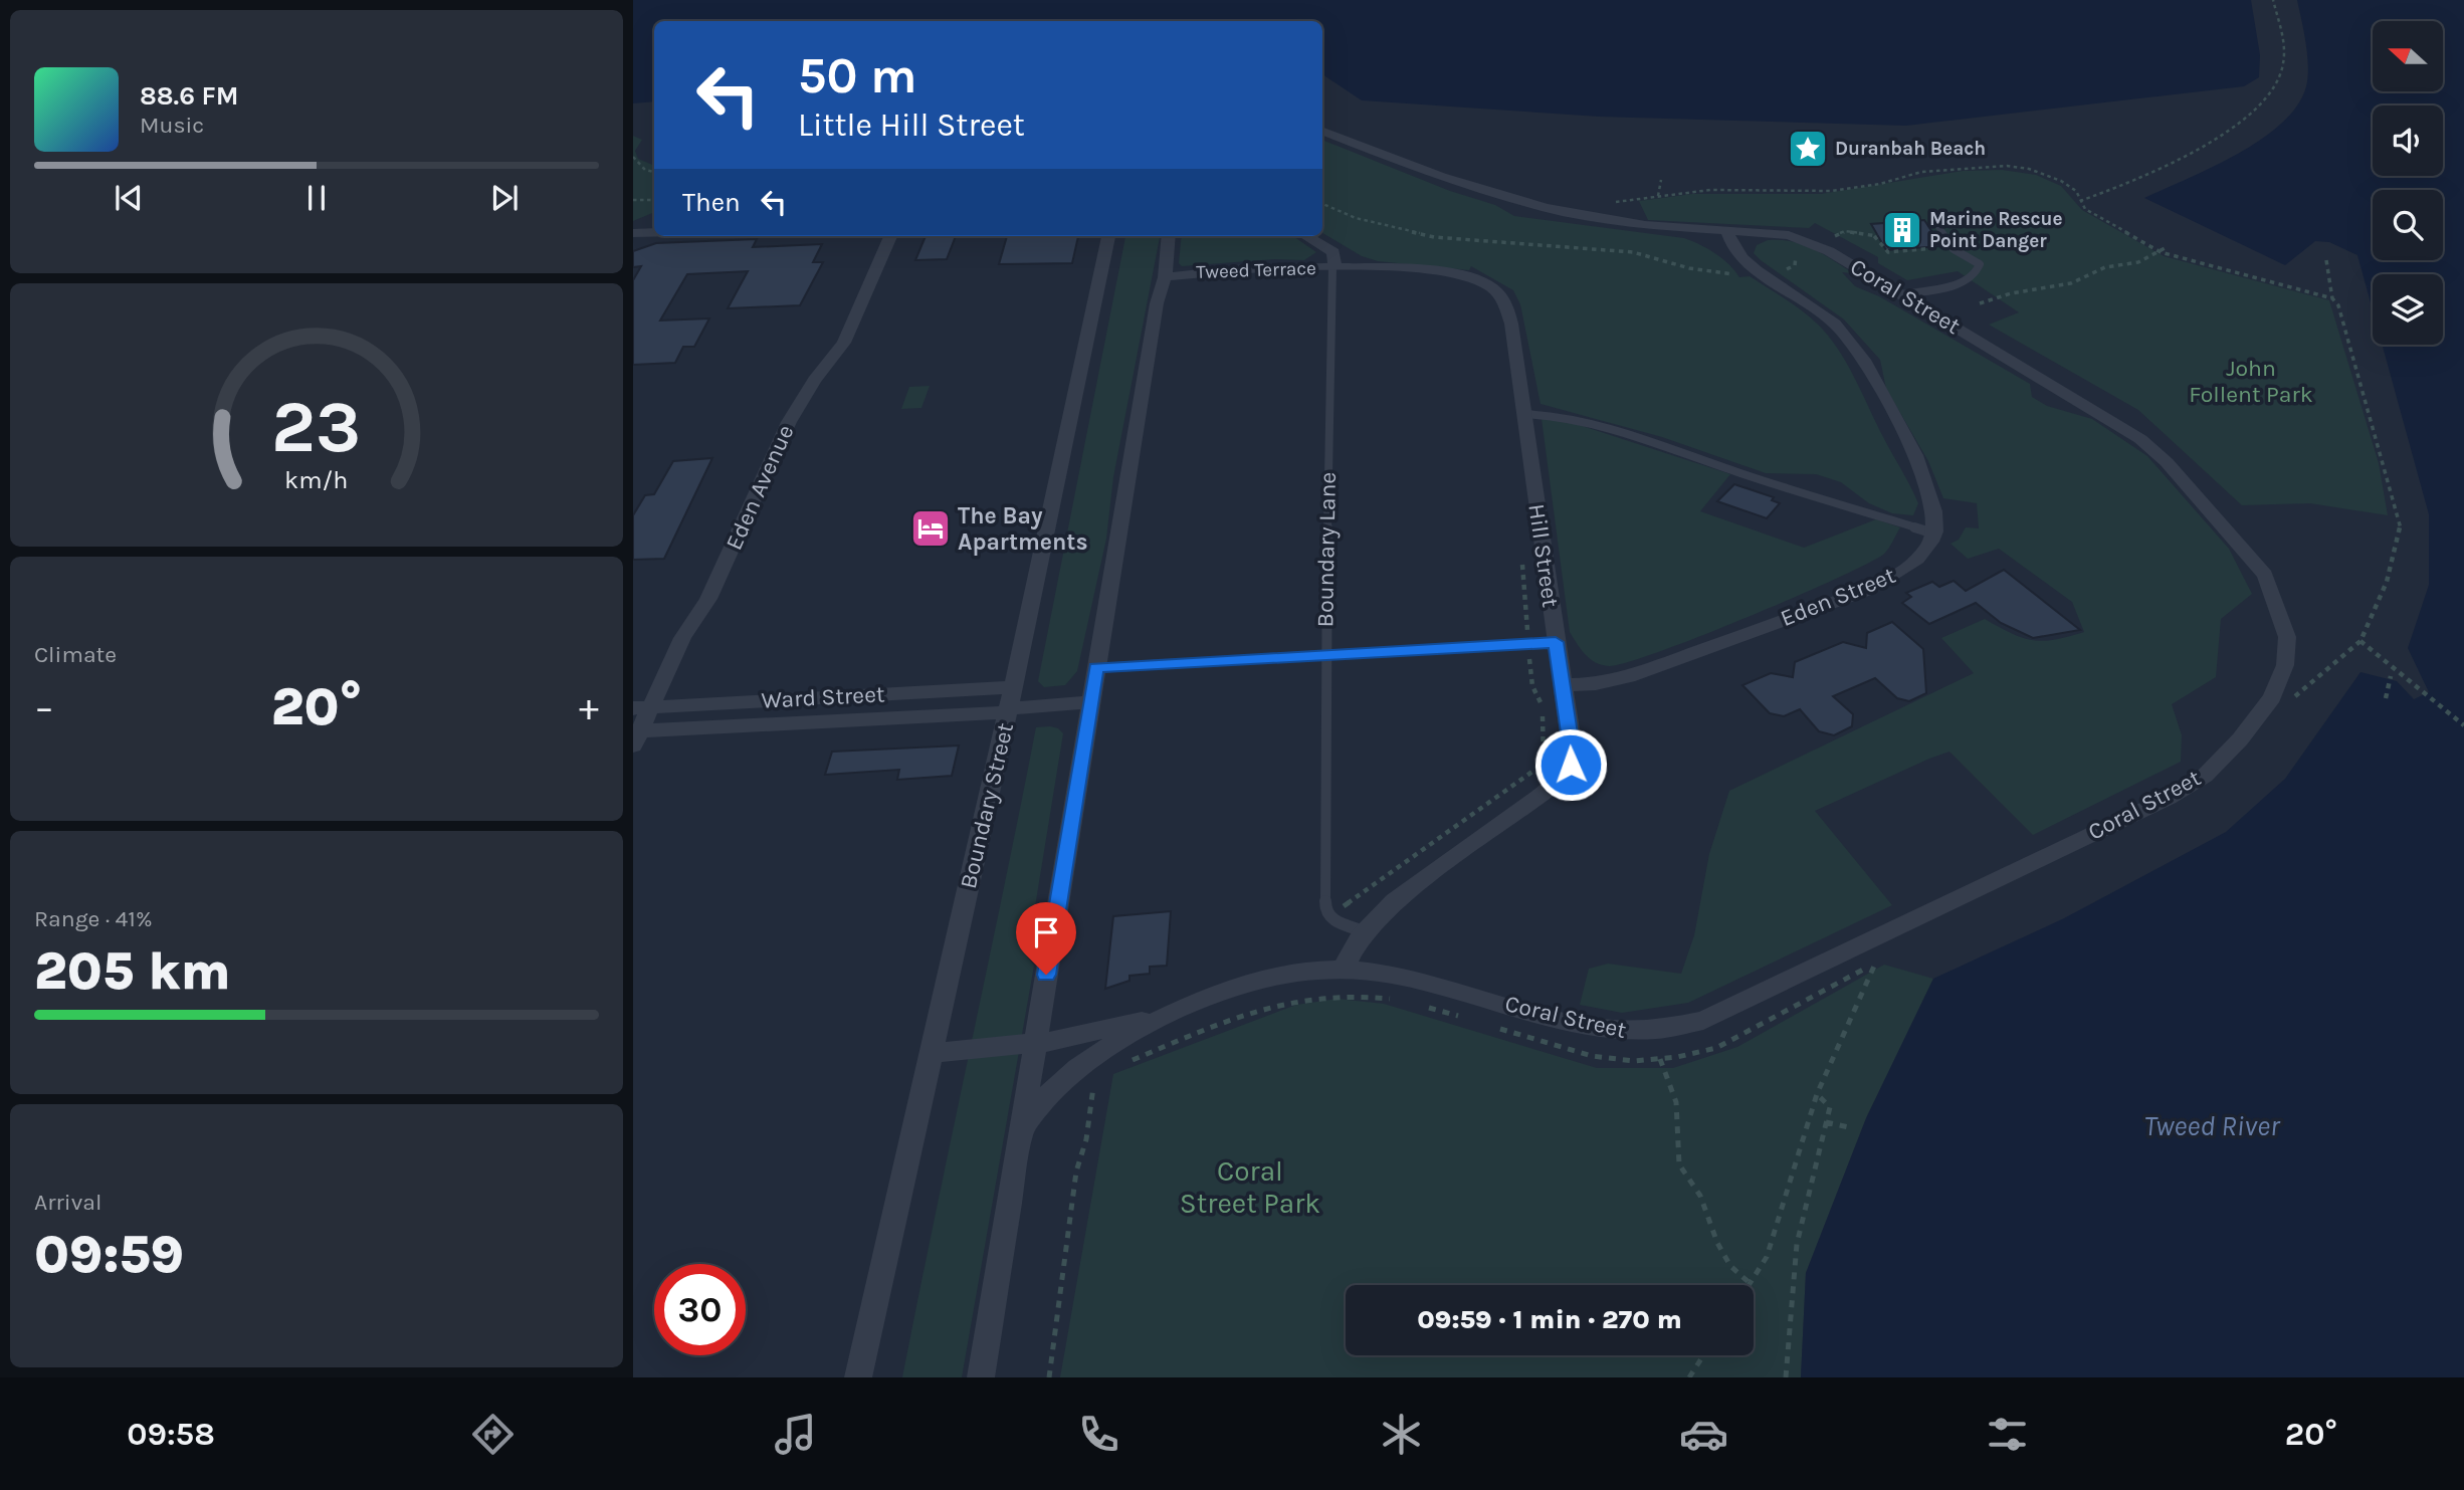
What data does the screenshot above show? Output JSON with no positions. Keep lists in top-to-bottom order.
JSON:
{
  "streets": {
    "street": [
      "Tweed Terrace",
      "Coral Street",
      "Eden Avenue",
      "Hill Street",
      "Eden Street",
      "Ward Street",
      "Boundary Street"
    ],
    "lane": ["Boundary Lane"]
  },
  "crossings": [
    ["Tweed Terrace", "Boundary Lane"],
    ["Tweed Terrace", "Hill Street"],
    ["Coral Street", "Hill Street"],
    ["Coral Street", "Boundary Street"],
    ["Eden Avenue", "Ward Street"],
    ["Boundary Lane", "Hill Street"],
    ["Hill Street", "Eden Street"],
    ["Ward Street", "Boundary Street"]
  ],
  "water": ["Tweed River"],
  "parks": ["John Follent Park", "Coral Street Park"],
  "places": {
    "place": ["Duranbah Beach"],
    "building": ["Marine Rescue Point Danger"],
    "hotel": ["The Bay Apartments"]
  },
  "north": "left",
  "page": {
    "turn": ["50 m", "Little Hill Street"],
    "song": ["88.6 FM", "Music"],
    "then": "Then",
    "tile": [
      "Climate",
      ["Range · 41%", "205 km"],
      ["Arrival", "09:59"]
    ],
    "heat": ["−", "20°", "+"],
    "limit": "30",
    "trip": "09:59 · 1 min · 270 m",
    "tabs": ["09:58", "20°"],
    "gauge": ["23", "km/h"]
  }
}
